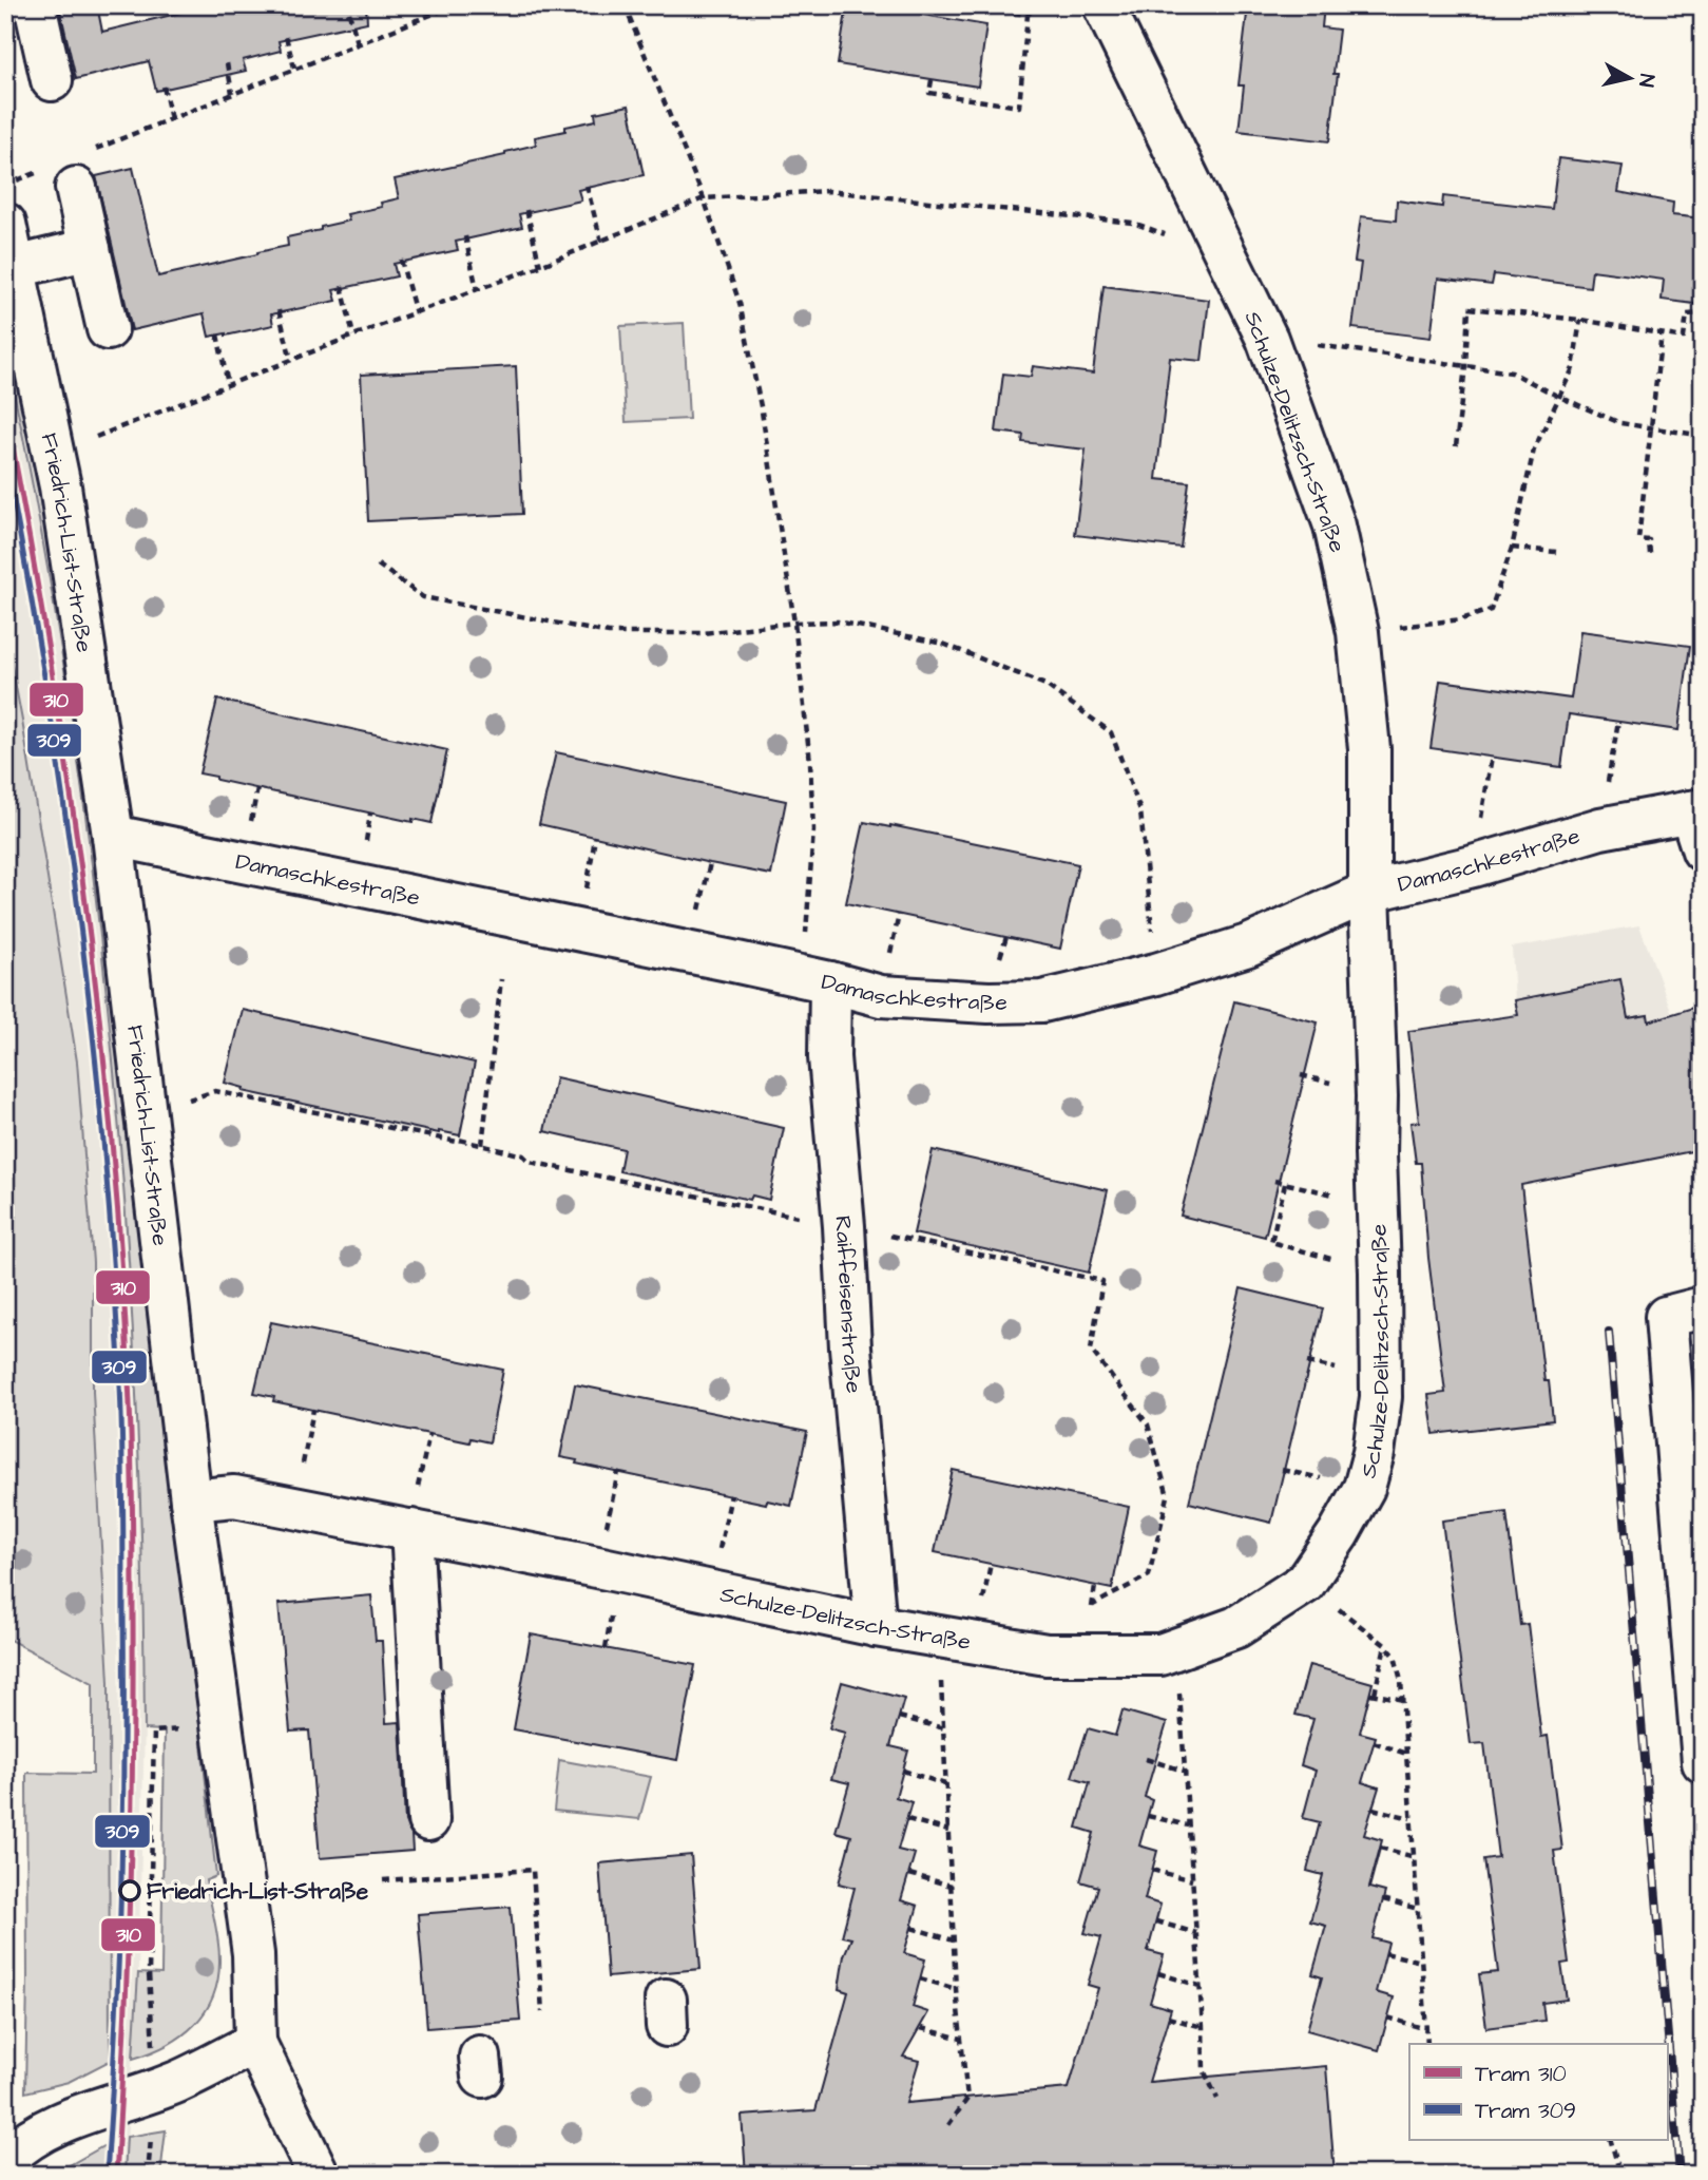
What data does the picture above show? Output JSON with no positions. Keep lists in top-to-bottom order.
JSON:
{
  "streets": {
    "street": [
      "Schulze-Delitzsch-Straße",
      "Friedrich-List-Straße",
      "Damaschkestraße",
      "Raiffeisenstraße"
    ]
  },
  "crossings": [
    ["Schulze-Delitzsch-Straße", "Friedrich-List-Straße"],
    ["Schulze-Delitzsch-Straße", "Damaschkestraße"],
    ["Schulze-Delitzsch-Straße", "Raiffeisenstraße"],
    ["Friedrich-List-Straße", "Damaschkestraße"],
    ["Damaschkestraße", "Raiffeisenstraße"]
  ],
  "places": ["Friedrich-List-Straße"],
  "lines": ["tram line 310", "tram line 309"],
  "legend": ["Tram 310", "Tram 309"],
  "north": "right"
}
